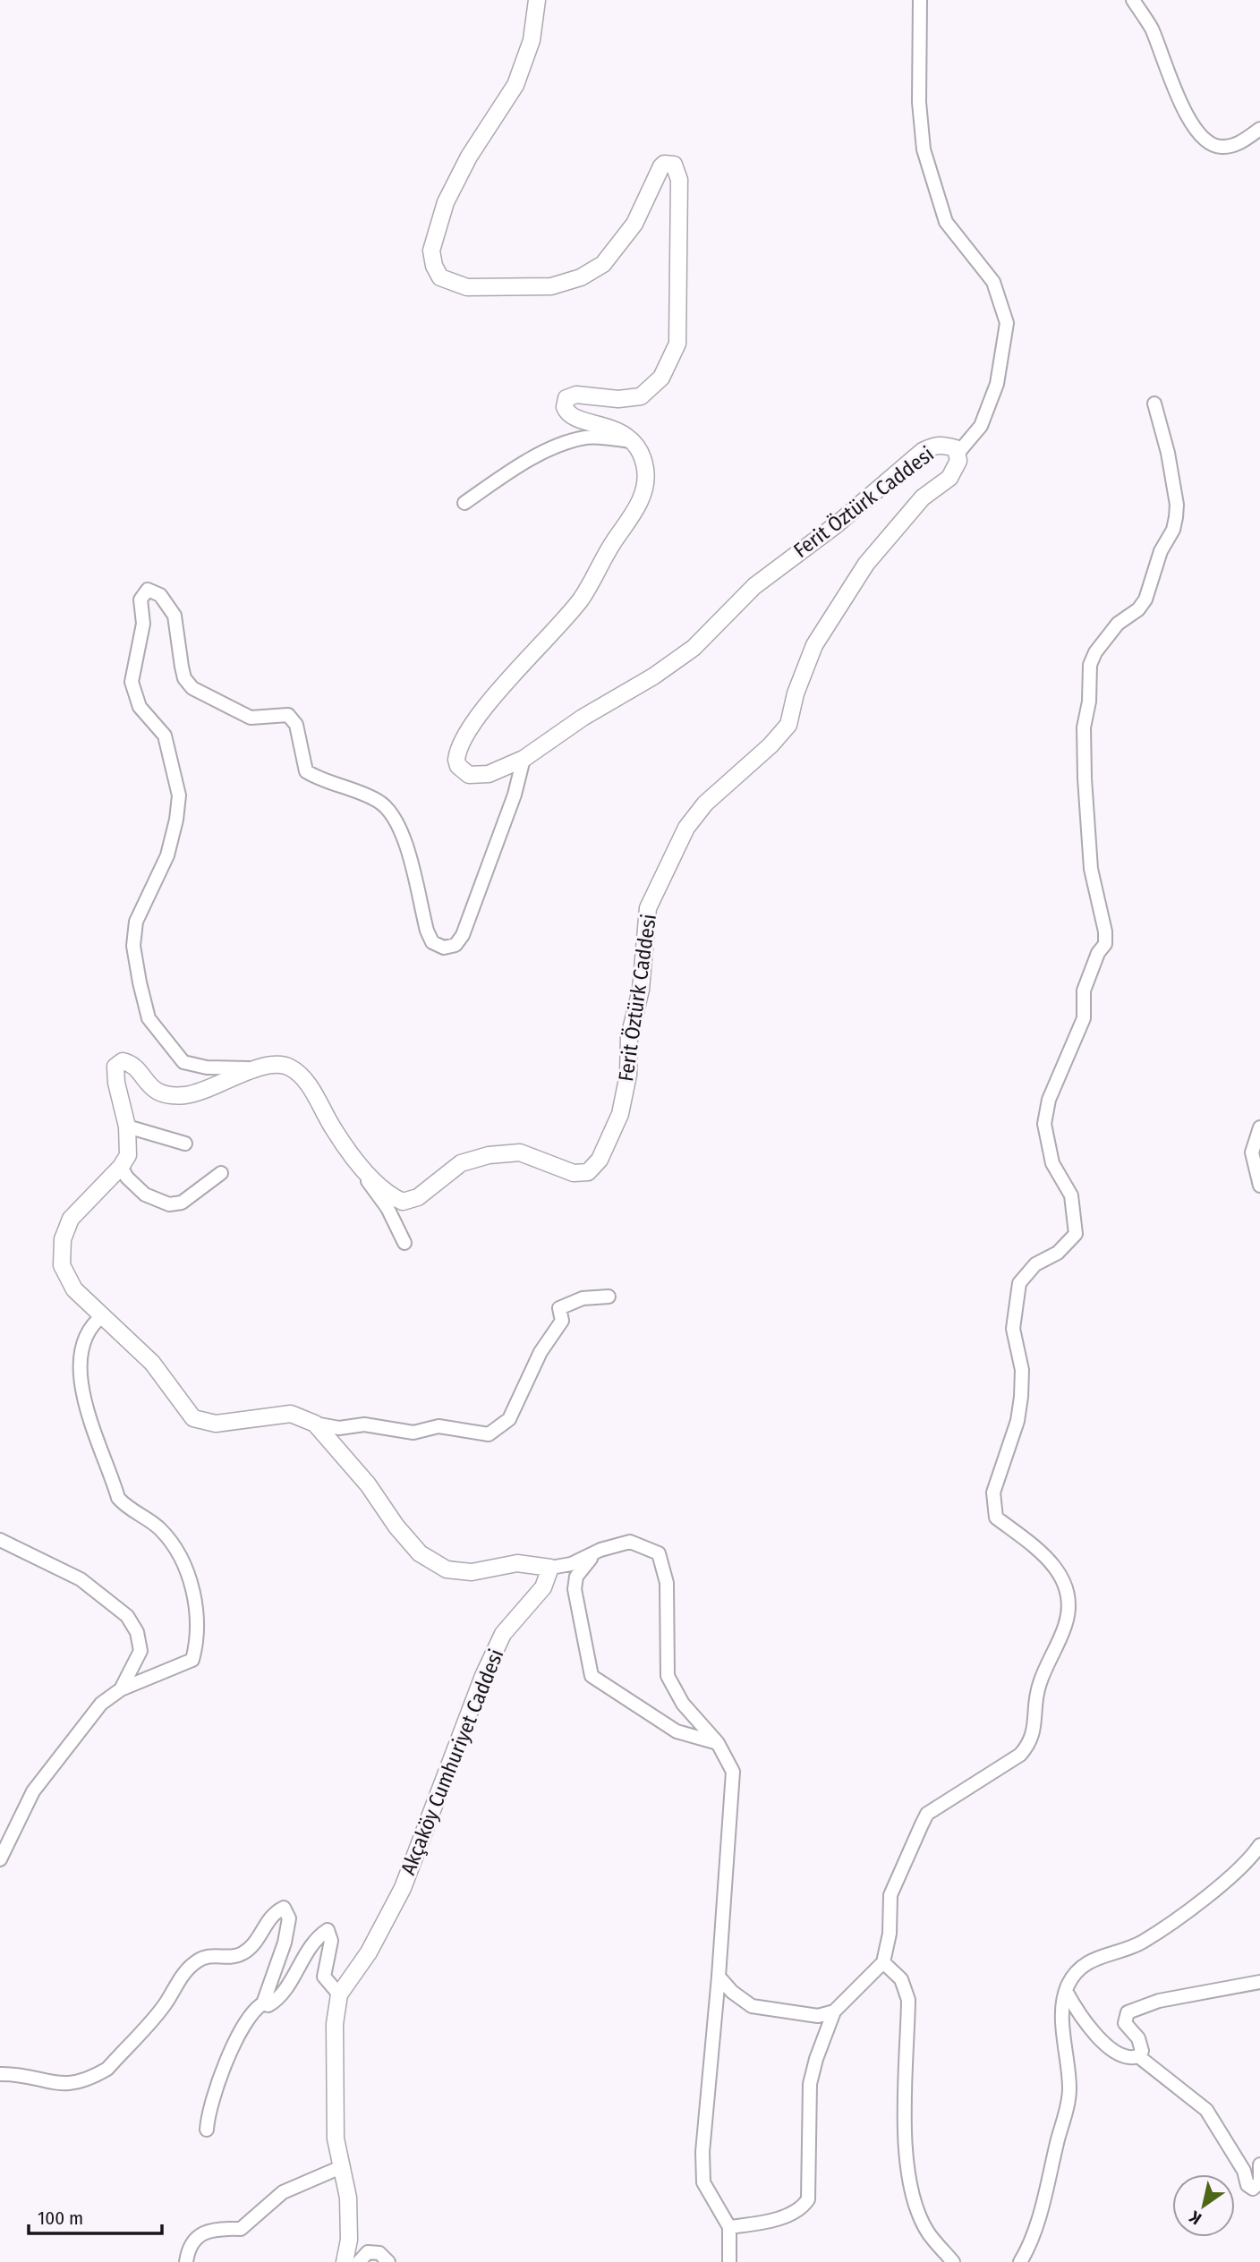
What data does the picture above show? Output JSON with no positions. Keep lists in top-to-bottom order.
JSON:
{
  "streets": {
    "main road": ["Ferit Öztürk Caddesi", "Akçaköy Cumhuriyet Caddesi"]
  },
  "scale_bar": "100 m",
  "north": "bottom left"
}
